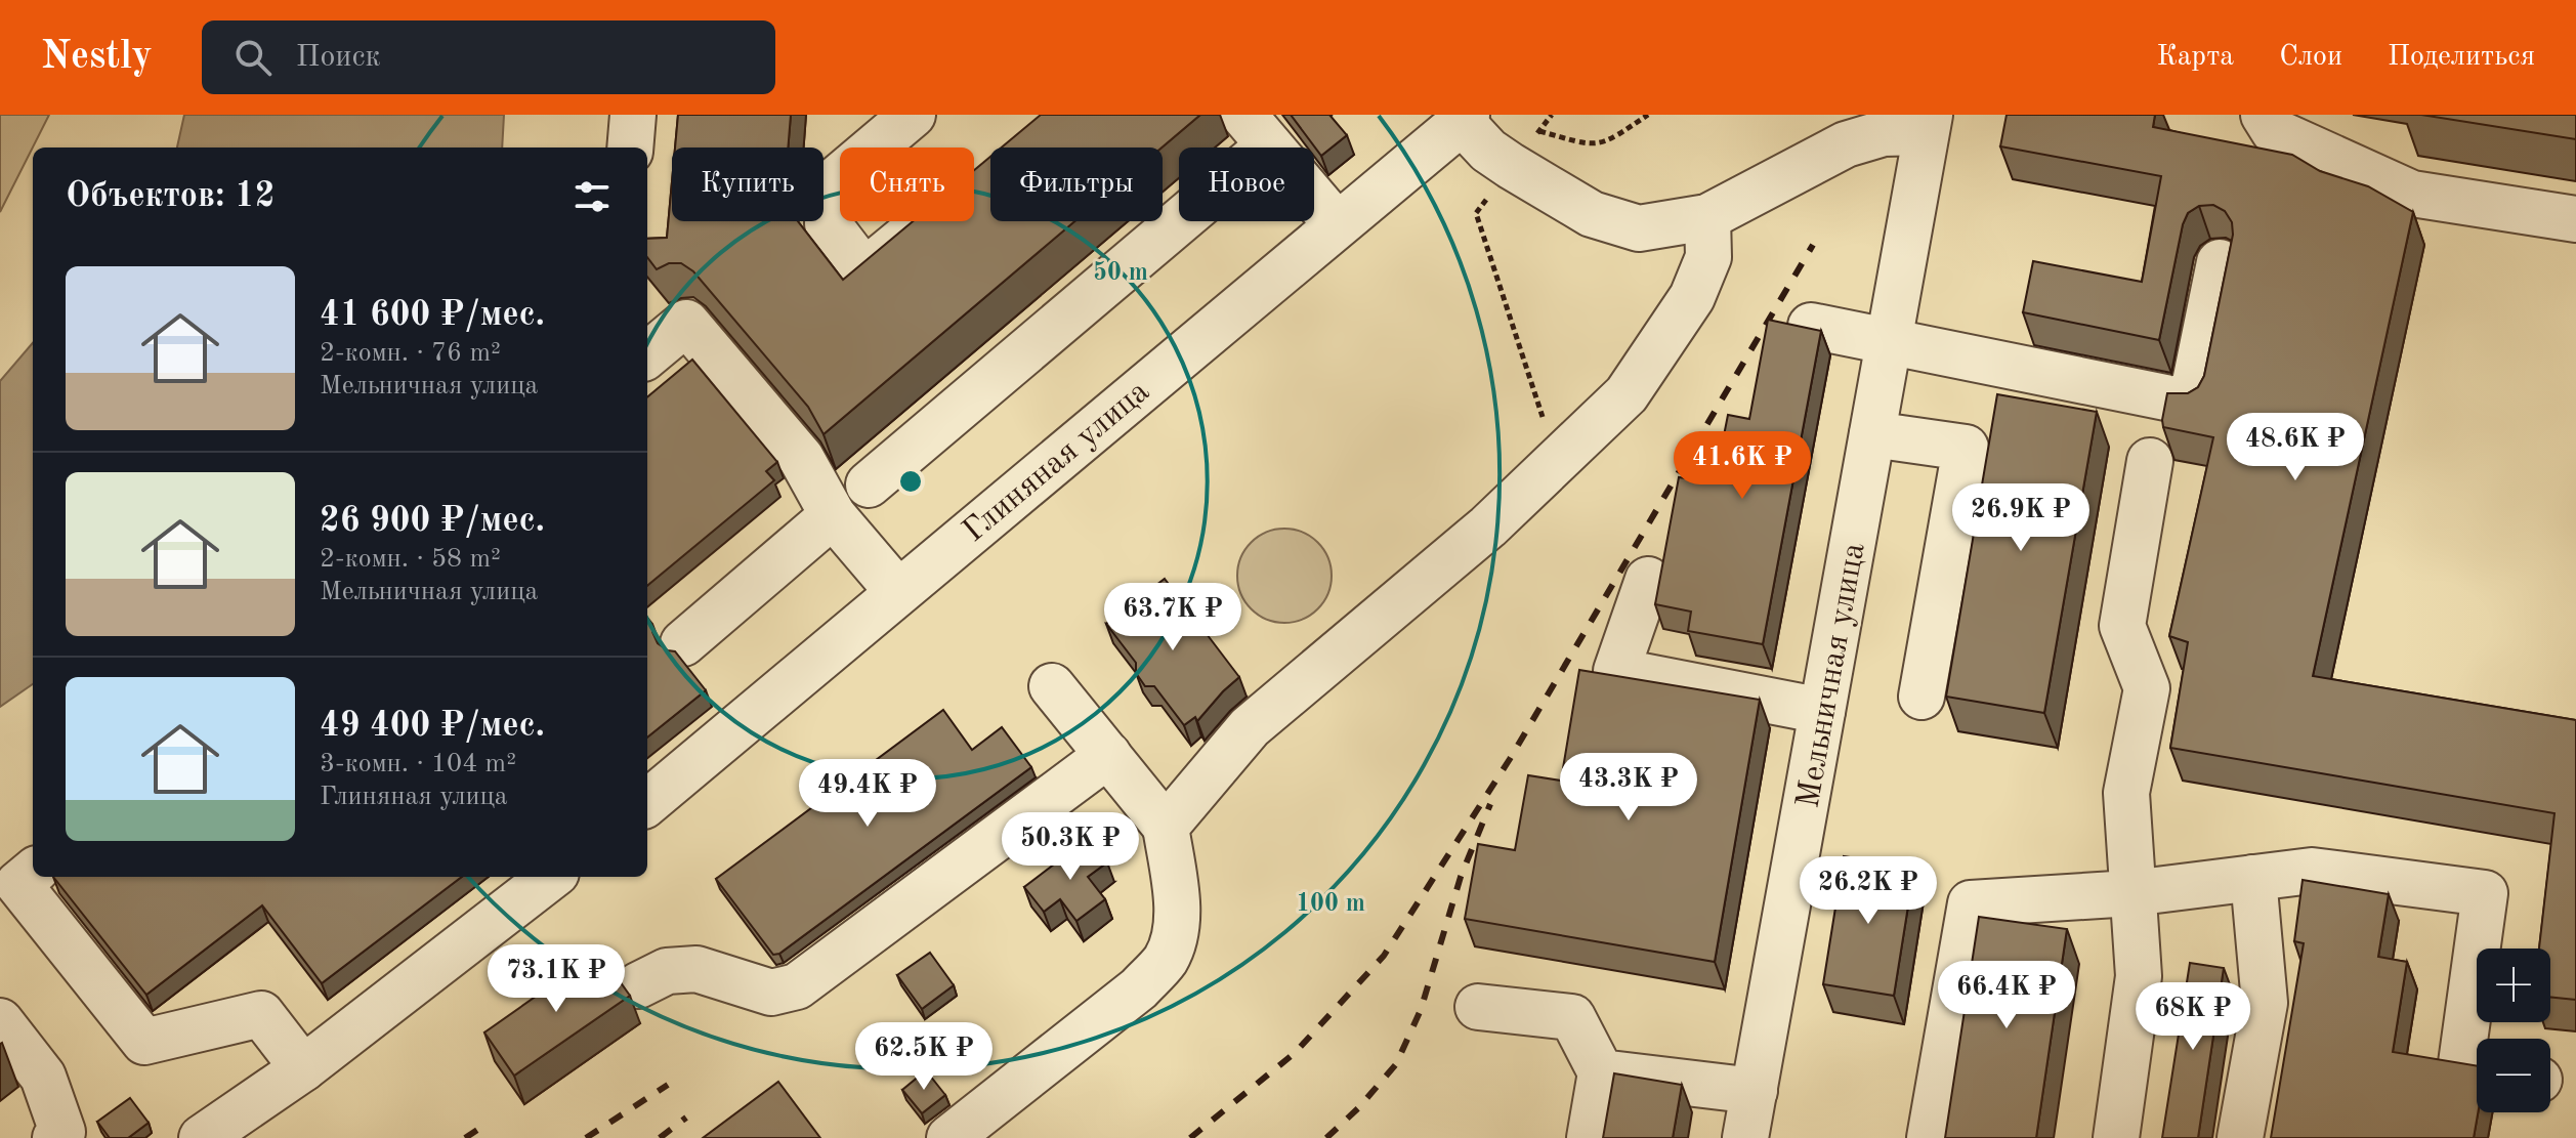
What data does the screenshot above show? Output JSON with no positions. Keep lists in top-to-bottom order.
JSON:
{
  "streets": {
    "street": ["Глиняная улица", "Мельничная улица"]
  },
  "page": {
    "header": "Nestly",
    "search": "Поиск",
    "nav": ["Карта", "Слои", "Поделиться"],
    "chip": [
      "Купить",
      "Снять",
      "Фильтры",
      "Новое"
    ],
    "heading": "Объектов: 12",
    "list": [
      {
        "name": "41 600 ₽/мес.",
        "note": "2-комн. · 76 m² · Мельничная улица"
      },
      {
        "name": "26 900 ₽/мес.",
        "note": "2-комн. · 58 m² · Мельничная улица"
      },
      {
        "name": "49 400 ₽/мес.",
        "note": "3-комн. · 104 m² · Глиняная улица"
      }
    ],
    "price": [
      "48.6K ₽",
      "41.6K ₽",
      "26.9K ₽",
      "63.7K ₽",
      "43.3K ₽",
      "49.4K ₽",
      "50.3K ₽",
      "26.2K ₽",
      "73.1K ₽",
      "66.4K ₽",
      "68K ₽",
      "62.5K ₽"
    ],
    "map_buttons": ["+", "−"]
  },
  "rings": ["50 m", "100 m"]
}
